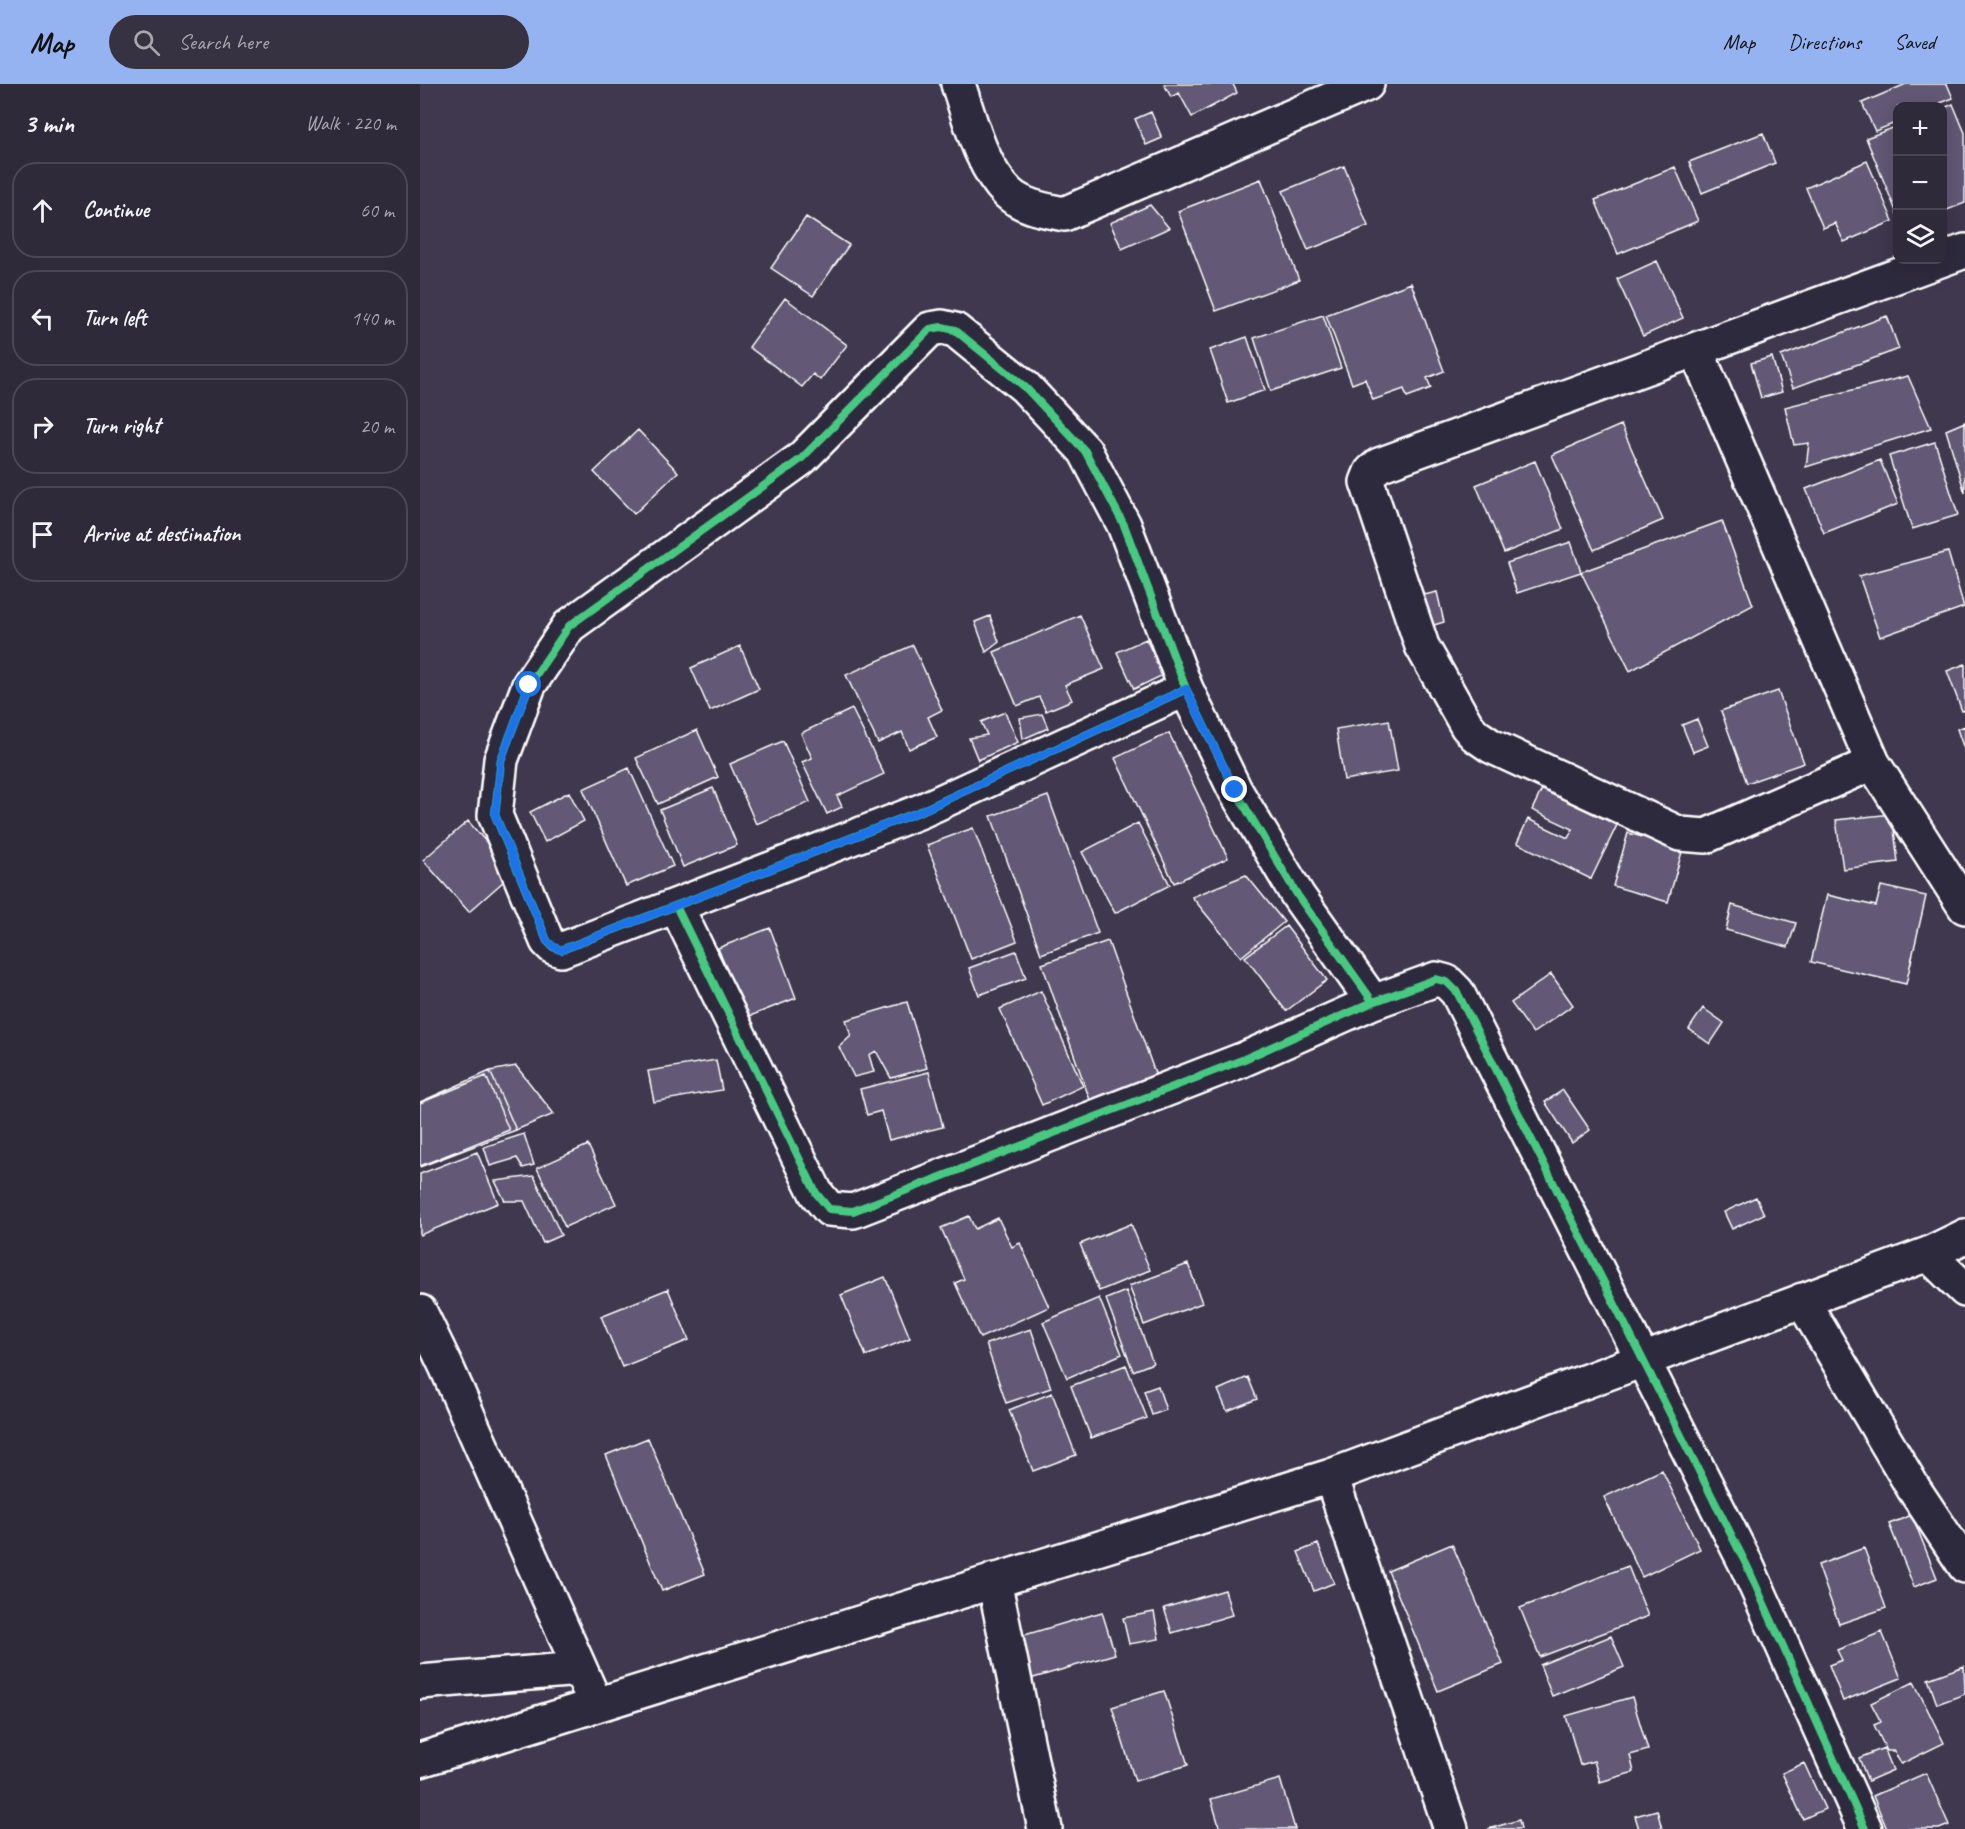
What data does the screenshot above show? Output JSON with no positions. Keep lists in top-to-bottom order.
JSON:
{
  "page": {
    "header": "Map",
    "search": "Search here",
    "nav": ["Map", "Directions", "Saved"],
    "heading": ["3 min", "Walk · 220 m"],
    "map_buttons": ["+", "−"],
    "list": [
      ["Continue", "60 m"],
      ["Turn left", "140 m"],
      ["Turn right", "20 m"],
      "Arrive at destination"
    ]
  }
}
